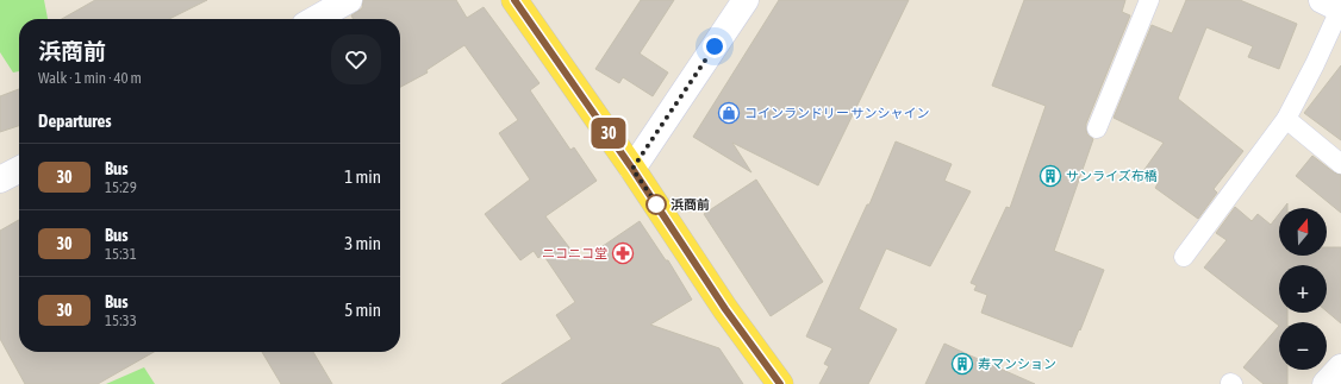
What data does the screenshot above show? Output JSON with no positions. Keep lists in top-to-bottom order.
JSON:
{
  "places": {
    "shop": ["コインランドリー サンシャイン"],
    "building": ["サンライズ布橋", "寿マンション"],
    "other": ["浜商前"],
    "pharmacy": ["ニコニコ堂"]
  },
  "lines": ["bus line 30"],
  "north": "top",
  "page": {
    "on_map": "30",
    "heading": [
      ["浜商前", "Walk · 1 min · 40 m"],
      "Departures"
    ],
    "list": [
      {
        "mark": "30",
        "name": "Bus",
        "note": "15:29",
        "value": "1 min"
      },
      {
        "mark": "30",
        "name": "Bus",
        "note": "15:31",
        "value": "3 min"
      },
      {
        "mark": "30",
        "name": "Bus",
        "note": "15:33",
        "value": "5 min"
      }
    ],
    "map_buttons": ["+", "−"]
  }
}
